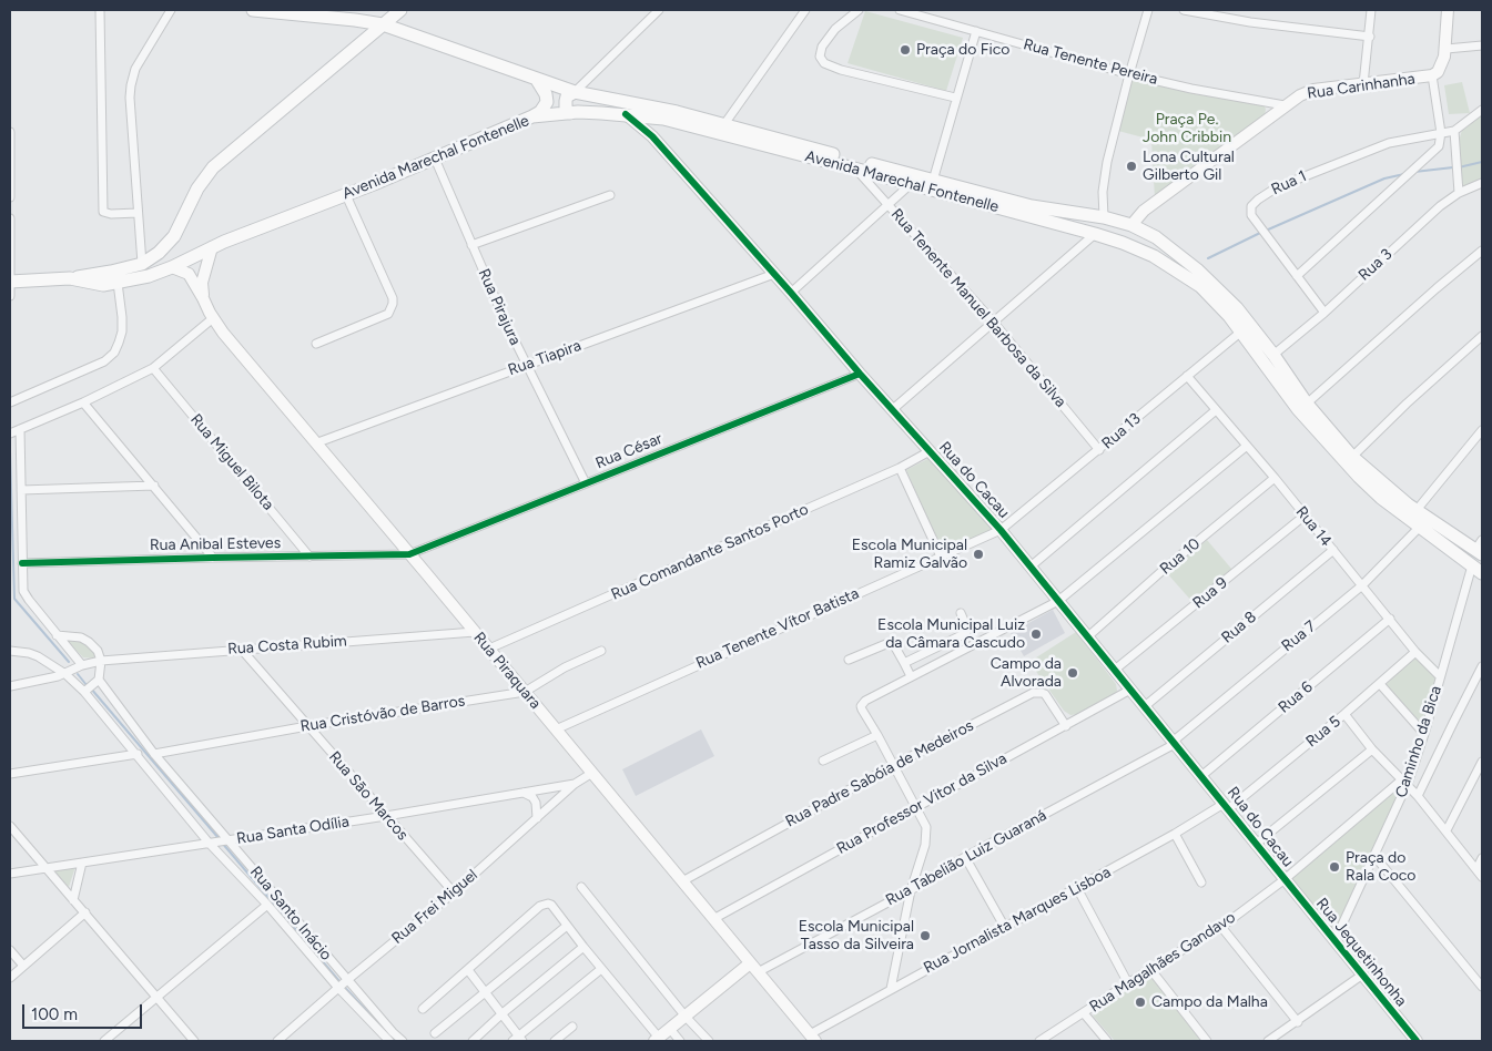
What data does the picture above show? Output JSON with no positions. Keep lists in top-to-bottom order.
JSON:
{
  "streets": {
    "main road": ["Avenida Marechal Fontenelle"],
    "street": [
      "Rua Tenente Pereira",
      "Rua Carinhanha",
      "Rua 1",
      "Rua 3",
      "Rua Pirajura",
      "Rua Tenente Manuel Barbosa da Silva",
      "Rua Tiapira",
      "Rua 13",
      "Rua César",
      "Rua Miguel Bilota",
      "Rua do Cacau",
      "Rua 14",
      "Rua Anibal Esteves",
      "Rua Comandante Santos Porto",
      "Rua 10",
      "Rua 9",
      "Rua 8",
      "Rua Tenente Vítor Batista",
      "Rua 7",
      "Rua Costa Rubim",
      "Rua Piraquara",
      "Rua 6",
      "Rua Cristóvão de Barros",
      "Rua 5",
      "Caminho da Bica",
      "Rua Padre Sabóia de Medeiros",
      "Rua Sāo Marcos",
      "Rua Professor Vitor da Silva",
      "Rua Santa Odília",
      "Rua Tabelião Luiz Guaraná",
      "Rua Frei Miguel",
      "Rua Santo Inácio",
      "Rua Jornalista Marques Lisboa",
      "Rua Jequetinhonha",
      "Rua Magalhães Gandavo"
    ]
  },
  "crossings": [
    ["Rua Tenente Pereira", "Rua Carinhanha"],
    ["Rua Carinhanha", "Avenida Marechal Fontenelle"],
    ["Avenida Marechal Fontenelle", "Rua 3"],
    ["Avenida Marechal Fontenelle", "Rua Pirajura"],
    ["Avenida Marechal Fontenelle", "Rua Tenente Manuel Barbosa da Silva"],
    ["Avenida Marechal Fontenelle", "Rua 13"],
    ["Avenida Marechal Fontenelle", "Rua do Cacau"],
    ["Avenida Marechal Fontenelle", "Rua 7"],
    ["Avenida Marechal Fontenelle", "Rua Piraquara"],
    ["Avenida Marechal Fontenelle", "Caminho da Bica"],
    ["Rua 1", "Rua 3"],
    ["Rua Pirajura", "Rua Tiapira"],
    ["Rua Pirajura", "Rua César"],
    ["Rua Tenente Manuel Barbosa da Silva", "Rua 13"],
    ["Rua Tiapira", "Rua do Cacau"],
    ["Rua Tiapira", "Rua Piraquara"],
    ["Rua 13", "Rua do Cacau"],
    ["Rua 13", "Rua 14"],
    ["Rua 13", "Rua Tenente Vítor Batista"],
    ["Rua César", "Rua do Cacau"],
    ["Rua César", "Rua Anibal Esteves"],
    ["Rua César", "Rua Piraquara"],
    ["Rua Miguel Bilota", "Rua Anibal Esteves"],
    ["Rua do Cacau", "Rua Comandante Santos Porto"],
    ["Rua do Cacau", "Rua 10"],
    ["Rua do Cacau", "Rua 9"],
    ["Rua do Cacau", "Rua 8"],
    ["Rua do Cacau", "Rua Tenente Vítor Batista"],
    ["Rua do Cacau", "Rua 7"],
    ["Rua do Cacau", "Rua 6"],
    ["Rua do Cacau", "Rua 5"],
    ["Rua do Cacau", "Rua Professor Vitor da Silva"],
    ["Rua do Cacau", "Rua Tabelião Luiz Guaraná"],
    ["Rua do Cacau", "Rua Jornalista Marques Lisboa"],
    ["Rua do Cacau", "Rua Jequetinhonha"],
    ["Rua do Cacau", "Rua Magalhães Gandavo"],
    ["Rua 14", "Rua 10"],
    ["Rua 14", "Rua 9"],
    ["Rua 14", "Rua 8"],
    ["Rua 14", "Rua 7"],
    ["Rua 14", "Rua 6"],
    ["Rua 14", "Rua 5"],
    ["Rua 14", "Caminho da Bica"],
    ["Rua Anibal Esteves", "Rua Piraquara"],
    ["Rua Comandante Santos Porto", "Rua Piraquara"],
    ["Rua Tenente Vítor Batista", "Rua Piraquara"],
    ["Rua 7", "Rua Tabelião Luiz Guaraná"],
    ["Rua Costa Rubim", "Rua Piraquara"],
    ["Rua Costa Rubim", "Rua Sāo Marcos"],
    ["Rua Costa Rubim", "Rua Santo Inácio"],
    ["Rua Piraquara", "Rua Cristóvão de Barros"],
    ["Rua Piraquara", "Rua Padre Sabóia de Medeiros"],
    ["Rua Piraquara", "Rua Professor Vitor da Silva"],
    ["Rua Piraquara", "Rua Tabelião Luiz Guaraná"],
    ["Rua Piraquara", "Rua Frei Miguel"],
    ["Rua Piraquara", "Rua Jornalista Marques Lisboa"],
    ["Rua Cristóvão de Barros", "Rua Sāo Marcos"],
    ["Rua Cristóvão de Barros", "Rua Santo Inácio"],
    ["Rua 5", "Rua Jornalista Marques Lisboa"],
    ["Caminho da Bica", "Rua Jequetinhonha"],
    ["Rua Padre Sabóia de Medeiros", "Rua Professor Vitor da Silva"],
    ["Rua Sāo Marcos", "Rua Santa Odília"],
    ["Rua Sāo Marcos", "Rua Frei Miguel"],
    ["Rua Santa Odília", "Rua Frei Miguel"],
    ["Rua Santa Odília", "Rua Santo Inácio"],
    ["Rua Frei Miguel", "Rua Santo Inácio"],
    ["Rua Jequetinhonha", "Rua Magalhães Gandavo"]
  ],
  "parks": ["Praça Pe. John Cribbin"],
  "places": [
    "Praça do Fico",
    "Lona Cultural Gilberto Gil",
    "Escola Municipal Ramiz Galvão",
    "Escola Municipal Luiz da Câmara Cascudo",
    "Campo da Alvorada",
    "Praça do Rala Coco",
    "Escola Municipal Tasso da Silveira",
    "Campo da Malha"
  ],
  "scale_bar": "100 m"
}
